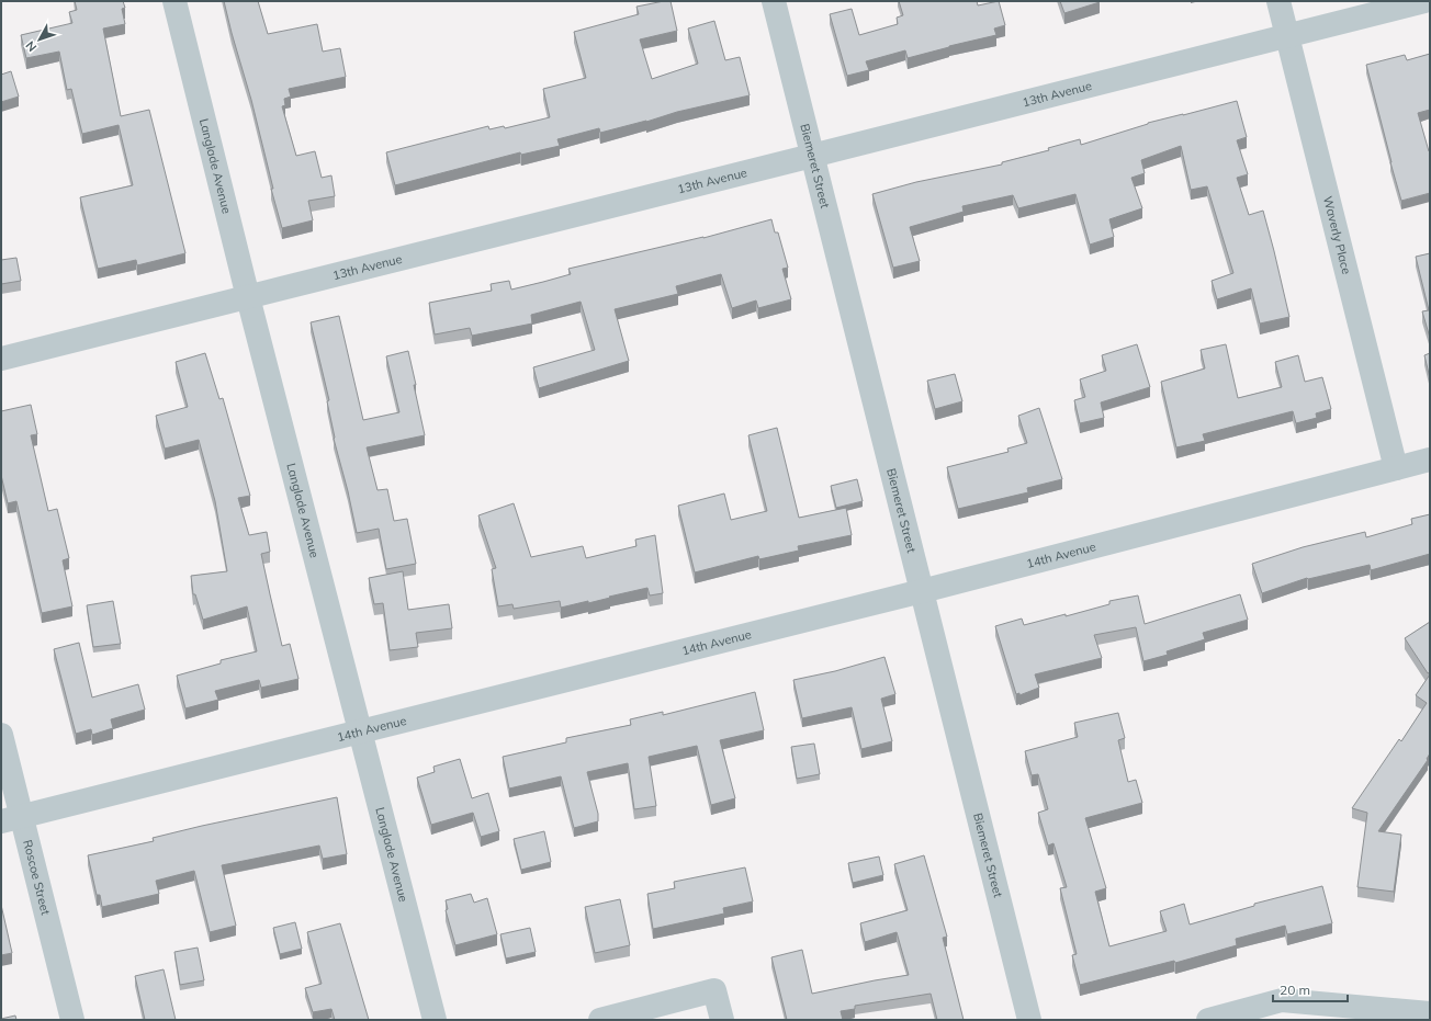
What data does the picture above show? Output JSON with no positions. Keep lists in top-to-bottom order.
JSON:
{
  "streets": {
    "street": [
      "13th Avenue",
      "Biemeret Street",
      "Langlade Avenue",
      "Waverly Place",
      "14th Avenue",
      "Roscoe Street"
    ]
  },
  "crossings": [
    ["13th Avenue", "Biemeret Street"],
    ["13th Avenue", "Langlade Avenue"],
    ["13th Avenue", "Waverly Place"],
    ["Biemeret Street", "14th Avenue"],
    ["Langlade Avenue", "14th Avenue"],
    ["Waverly Place", "14th Avenue"],
    ["14th Avenue", "Roscoe Street"]
  ],
  "scale_bar": "20 m",
  "north": "bottom left"
}
